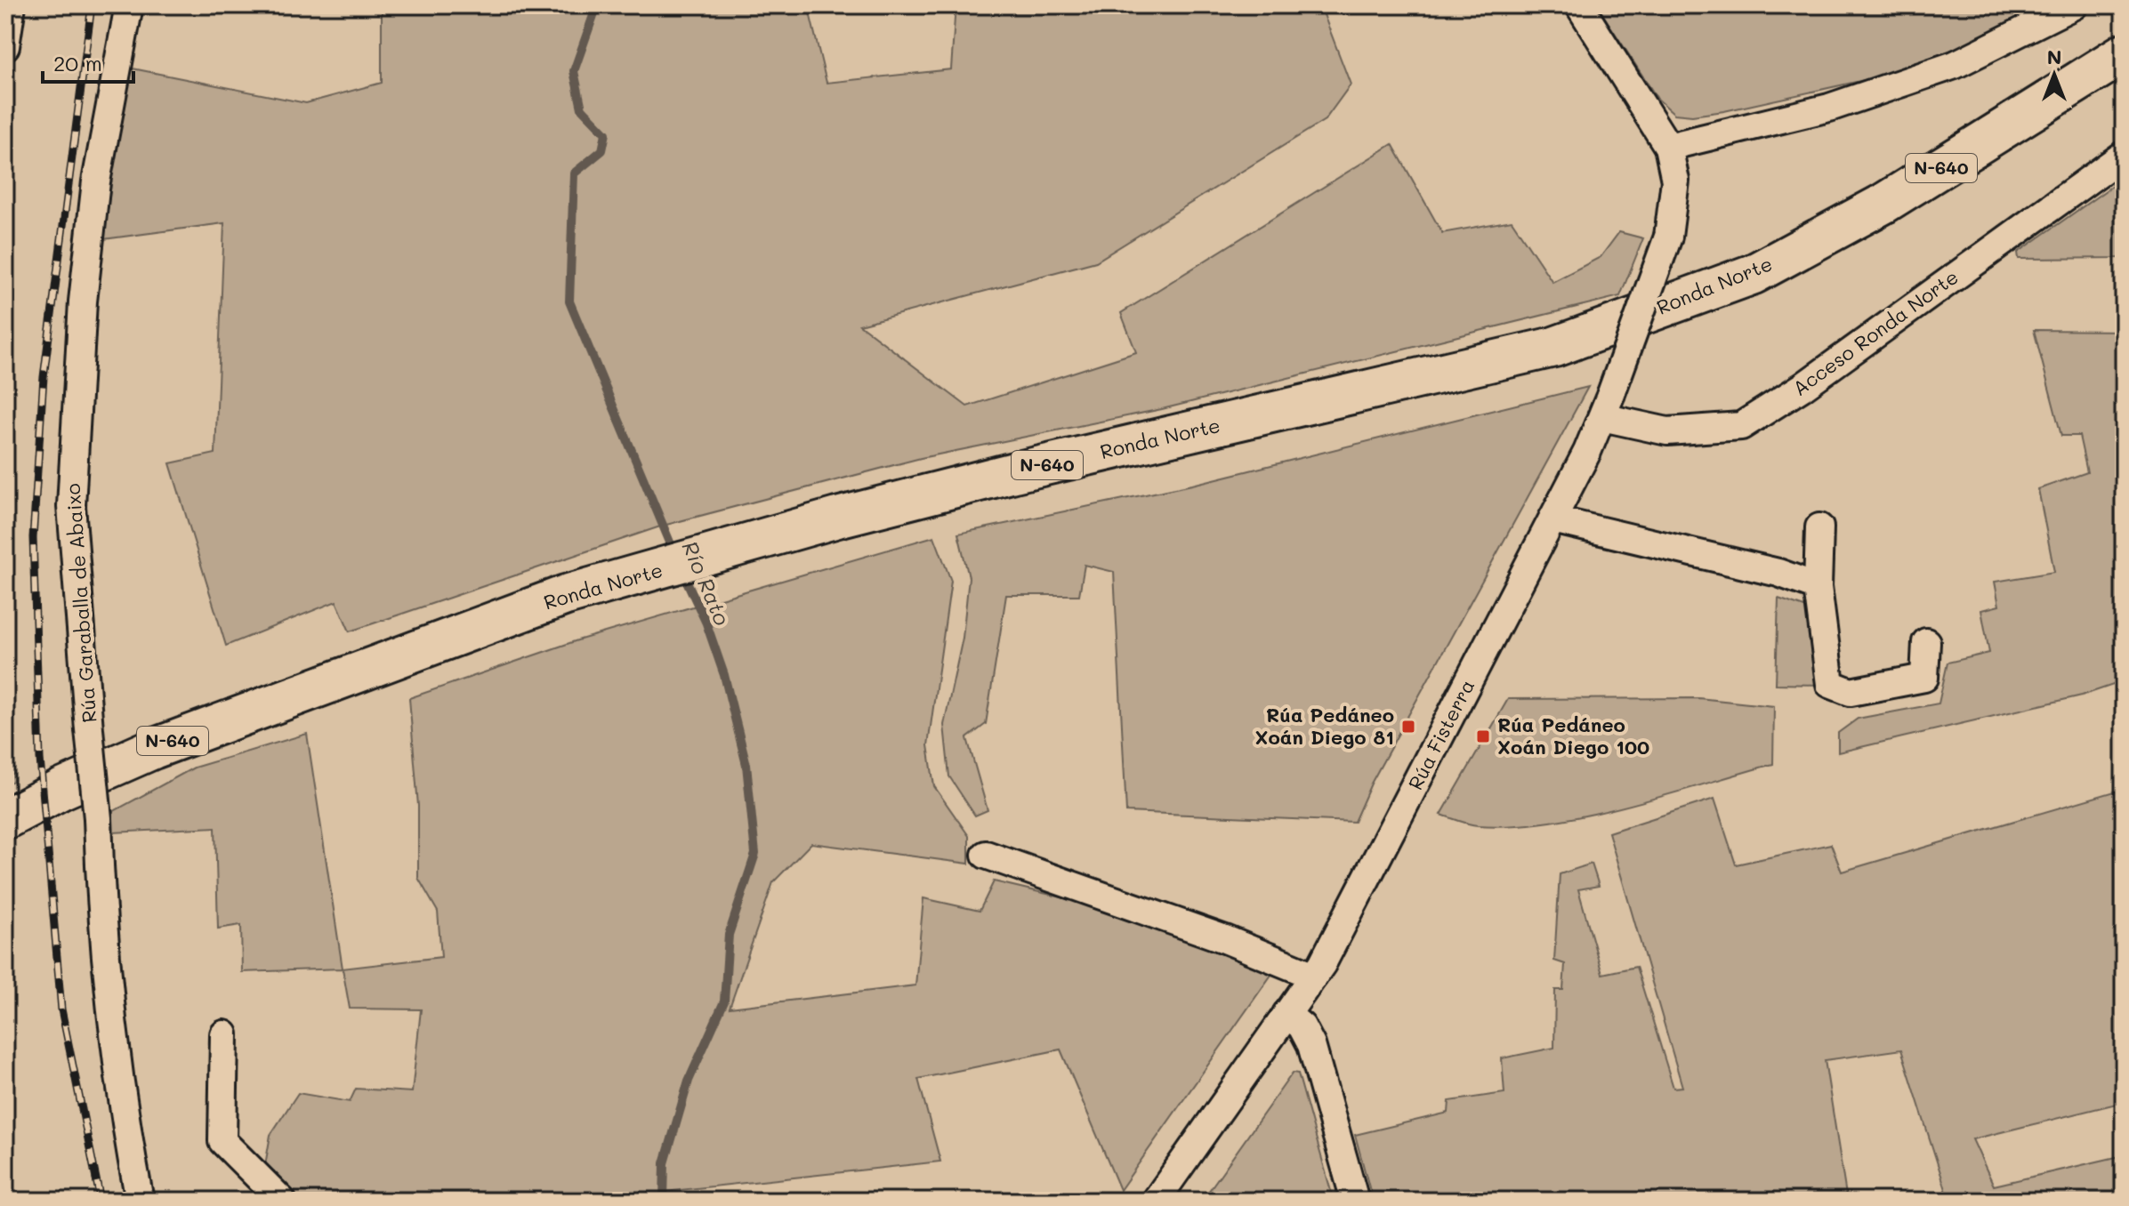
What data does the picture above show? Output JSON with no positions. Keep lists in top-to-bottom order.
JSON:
{
  "streets": {
    "highway": ["N-640", "Ronda Norte"],
    "street": ["Acceso Ronda Norte", "Rúa Garaballa de Abaixo", "Rúa Fisterra"]
  },
  "crossings": [
    ["Acceso Ronda Norte", "Rúa Fisterra"]
  ],
  "water": ["Río Rato"],
  "places": {
    "transit": ["Rúa Pedáneo Xoán Diego 81", "Rúa Pedáneo Xoán Diego 100"]
  },
  "scale_bar": "20 m",
  "north": "top"
}
